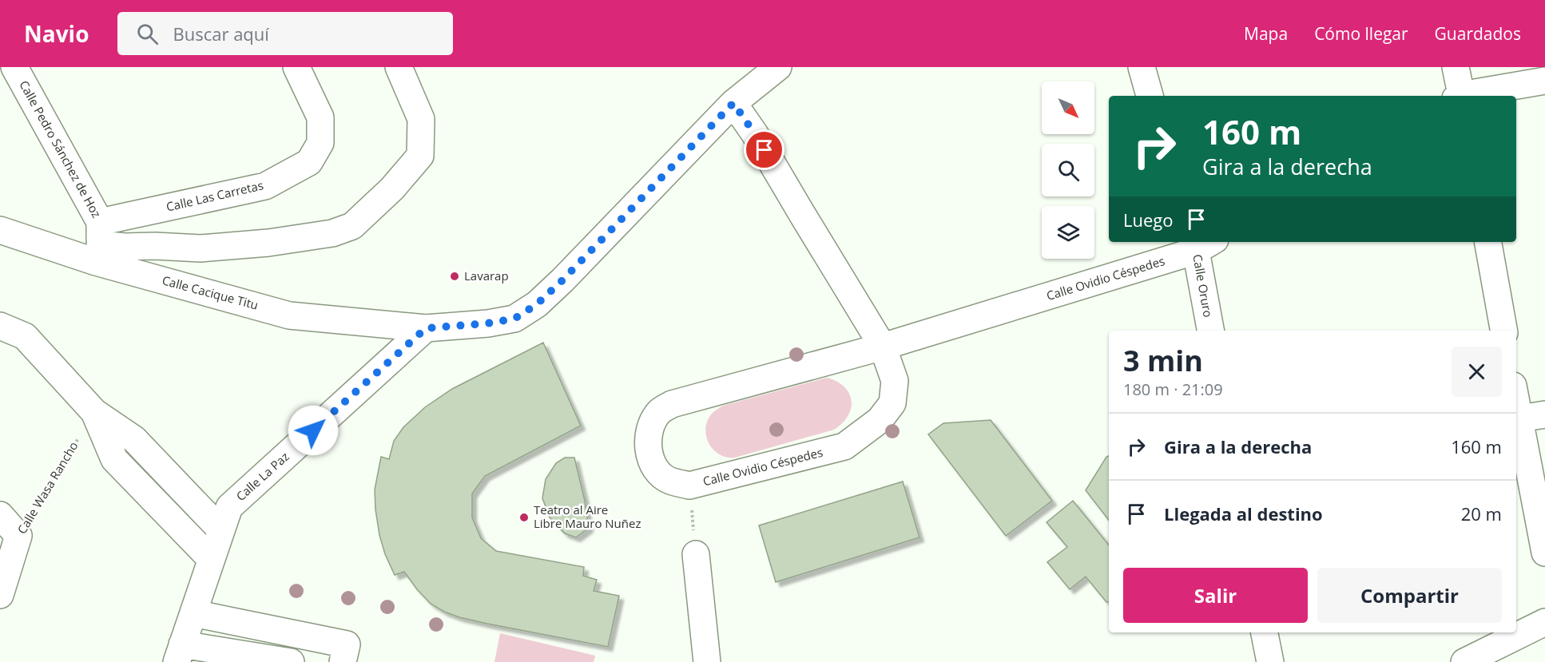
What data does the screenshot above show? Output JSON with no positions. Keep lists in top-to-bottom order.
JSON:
{
  "streets": {
    "street": [
      "Calle Pedro Sánchez de Hoz",
      "Calle Las Carretas",
      "Calle Ovidio Céspedes",
      "Calle Oruro",
      "Calle Cacique Titu",
      "Calle La Paz",
      "Calle Wasa Rancho"
    ]
  },
  "crossings": [
    ["Calle Pedro Sánchez de Hoz", "Calle Las Carretas"],
    ["Calle Pedro Sánchez de Hoz", "Calle Cacique Titu"],
    ["Calle Las Carretas", "Calle Cacique Titu"],
    ["Calle Ovidio Céspedes", "Calle Oruro"],
    ["Calle Cacique Titu", "Calle La Paz"]
  ],
  "places": ["Lavarap", "Teatro al Aire Libre Mauro Nuñez"],
  "north": "bottom right",
  "page": {
    "header": "Navio",
    "search": "Buscar aquí",
    "nav": ["Mapa", "Cómo llegar", "Guardados"],
    "turn": ["160 m", "Gira a la derecha"],
    "then": "Luego",
    "heading": ["3 min", "180 m · 21:09"],
    "list": [
      {
        "name": "Gira a la derecha",
        "value": "160 m"
      },
      {
        "name": "Llegada al destino",
        "value": "20 m"
      }
    ],
    "buttons": ["Salir", "Compartir"]
  }
}
